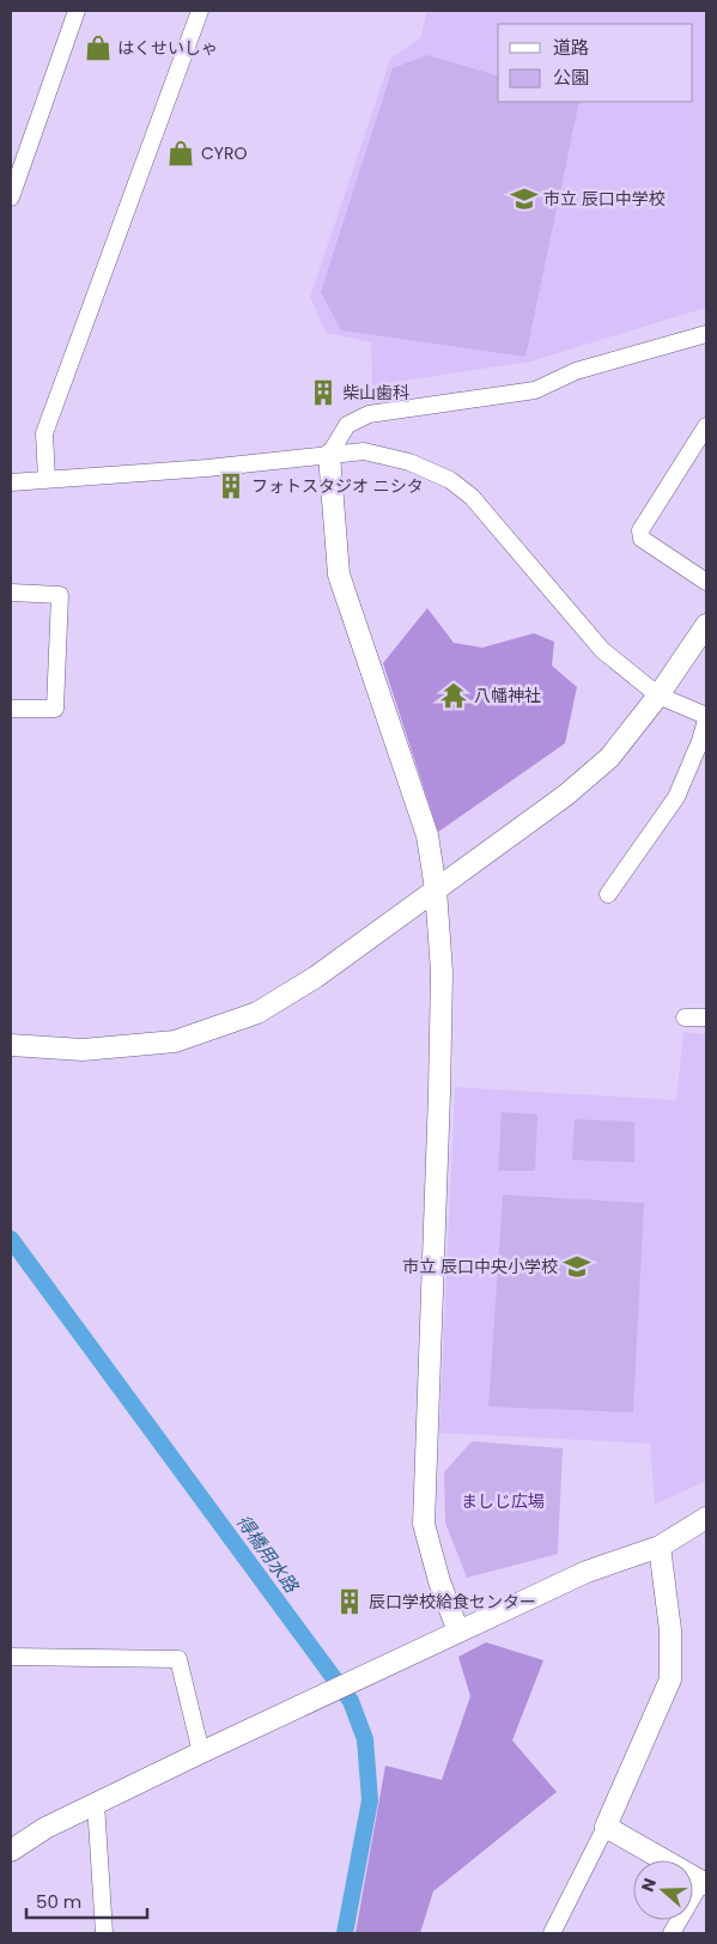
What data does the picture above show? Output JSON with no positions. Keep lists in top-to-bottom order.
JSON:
{
  "water": ["得橋用水路"],
  "parks": ["ましじ広場"],
  "places": {
    "shop": ["はくせいしゃ", "CYRO"],
    "school or university": ["市立 辰口中学校", "市立 辰口中央小学校"],
    "building": ["柴山歯科", "フォトスタジオ ニシタ", "辰口学校給食センター"],
    "temple": ["八幡神社"]
  },
  "legend": ["道路", "公園"],
  "scale_bar": "50 m",
  "north": "left"
}
